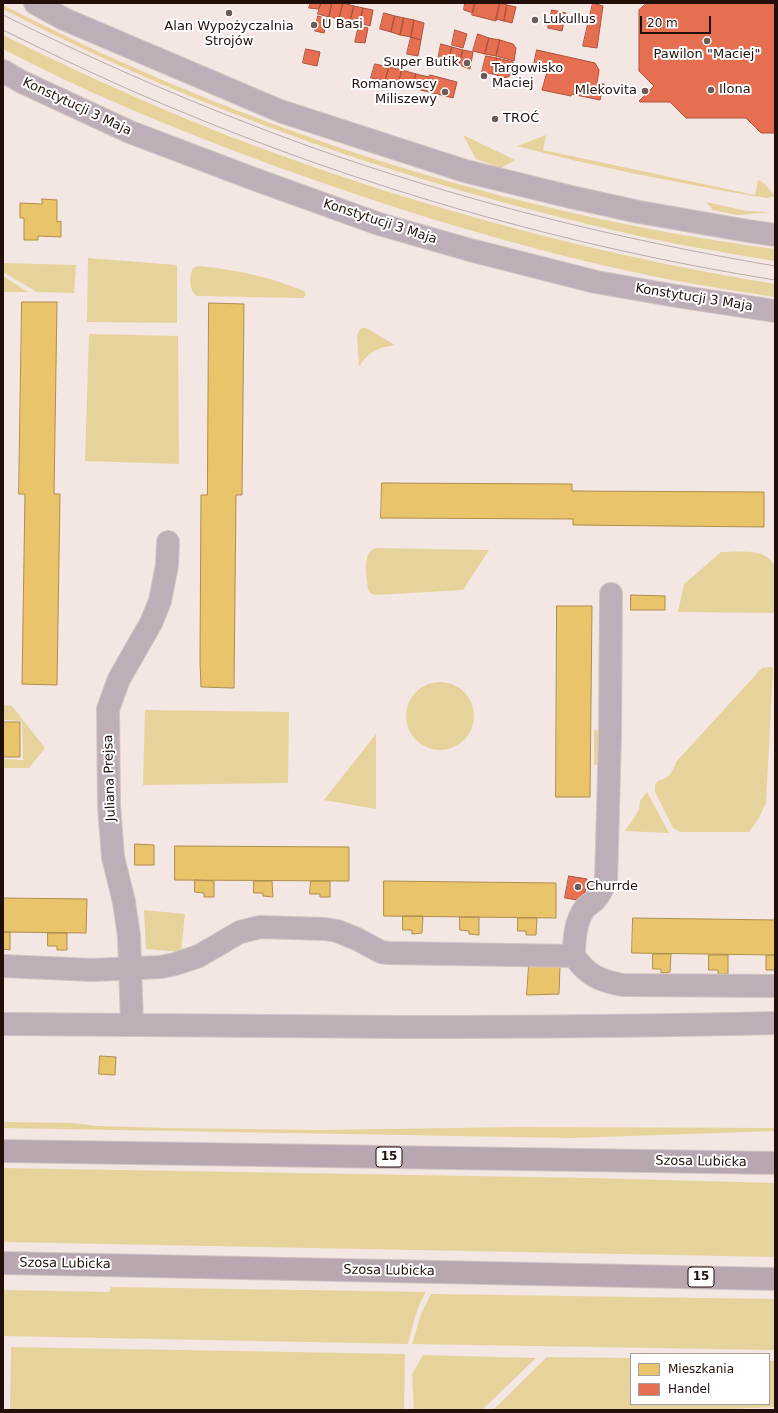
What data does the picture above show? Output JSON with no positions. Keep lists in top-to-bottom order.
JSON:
{
  "streets": {
    "main road": ["15", "Szosa Lubicka"],
    "street": ["Konstytucji 3 Maja", "Juliana Prejsa"]
  },
  "places": [
    "Alan Wypożyczalnia Strojów",
    "Lukullus",
    "U Basi",
    "Pawilon \"Maciej\"",
    "Super Butik",
    "Targowisko Maciej",
    "Ilona",
    "Mlekovita",
    "Romanowscy Miliszewy",
    "TROĆ",
    "Churrde"
  ],
  "legend": ["Mieszkania", "Handel"],
  "scale_bar": "20 m"
}
